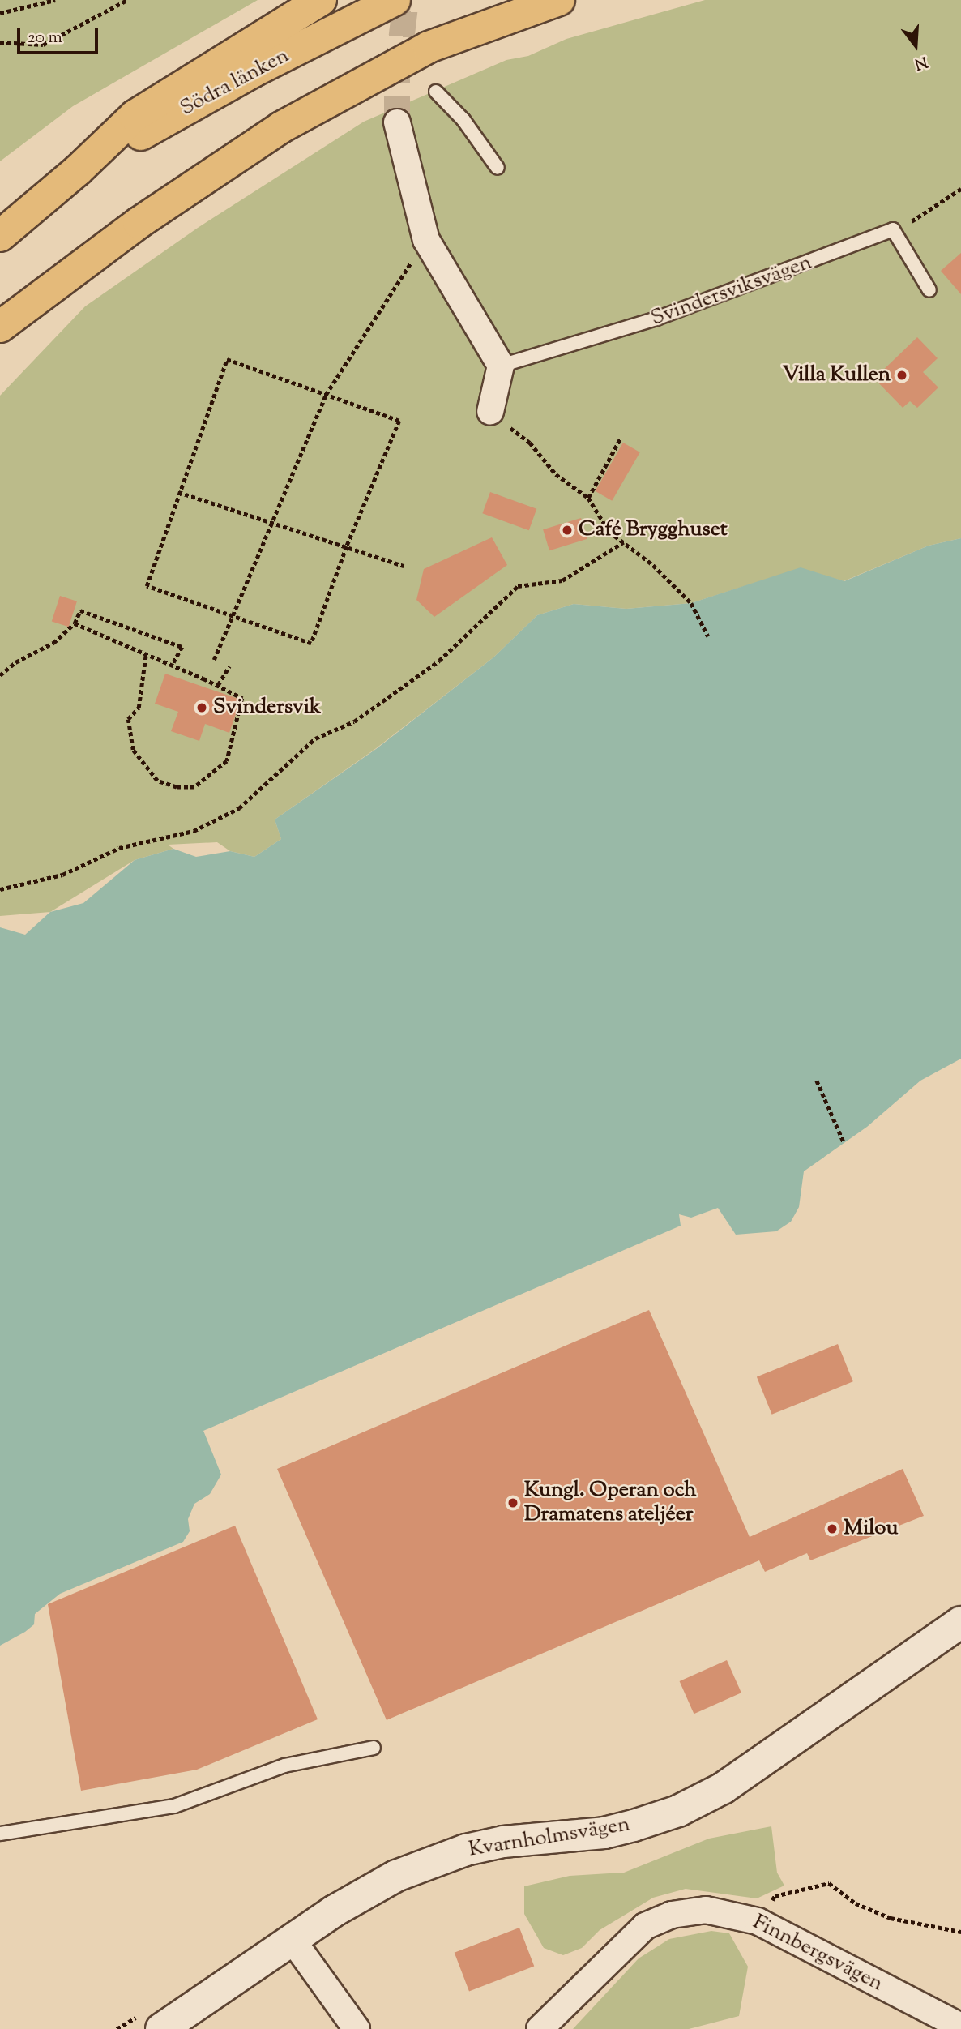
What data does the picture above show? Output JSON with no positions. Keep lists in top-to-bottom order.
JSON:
{
  "streets": {
    "highway": ["Södra länken"],
    "street": ["Kvarnholmsvägen", "Finnbergsvägen"],
    "lane": ["Svindersviksvägen"]
  },
  "places": [
    "Villa Kullen",
    "Café Brygghuset",
    "Svindersvik",
    "Kungl. Operan och Dramatens ateljéer",
    "Milou"
  ],
  "scale_bar": "20 m",
  "north": "bottom"
}
